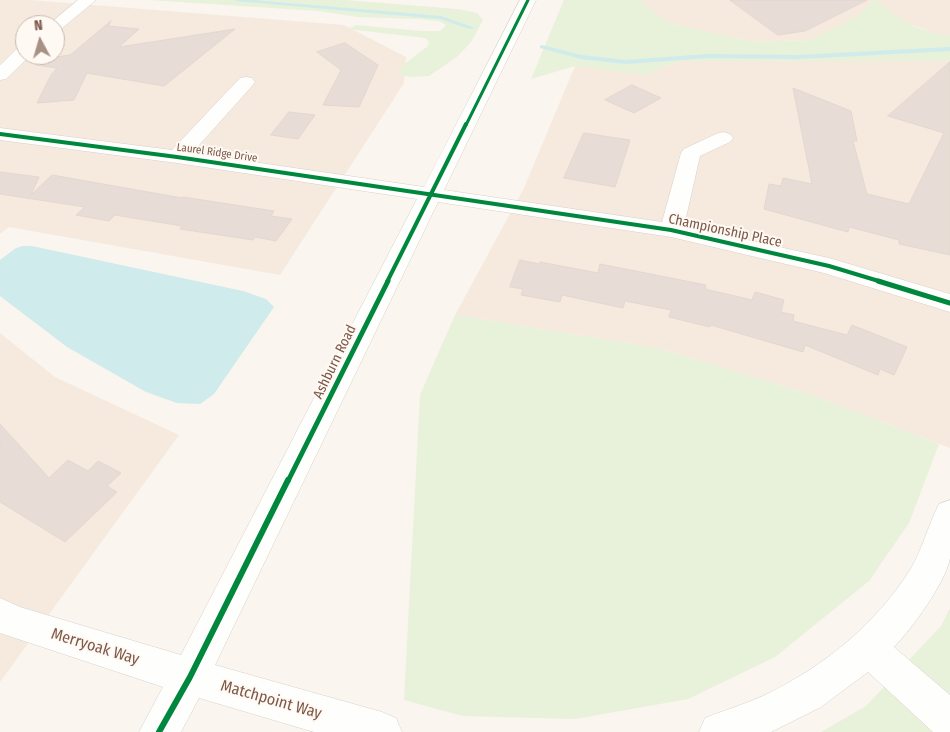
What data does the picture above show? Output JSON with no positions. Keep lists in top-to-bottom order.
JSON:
{
  "streets": {
    "street": [
      "Laurel Ridge Drive",
      "Championship Place",
      "Ashburn Road",
      "Merryoak Way",
      "Matchpoint Way"
    ]
  },
  "crossings": [
    ["Laurel Ridge Drive", "Championship Place"],
    ["Laurel Ridge Drive", "Ashburn Road"],
    ["Championship Place", "Ashburn Road"],
    ["Ashburn Road", "Merryoak Way"],
    ["Ashburn Road", "Matchpoint Way"],
    ["Merryoak Way", "Matchpoint Way"]
  ],
  "north": "top"
}
